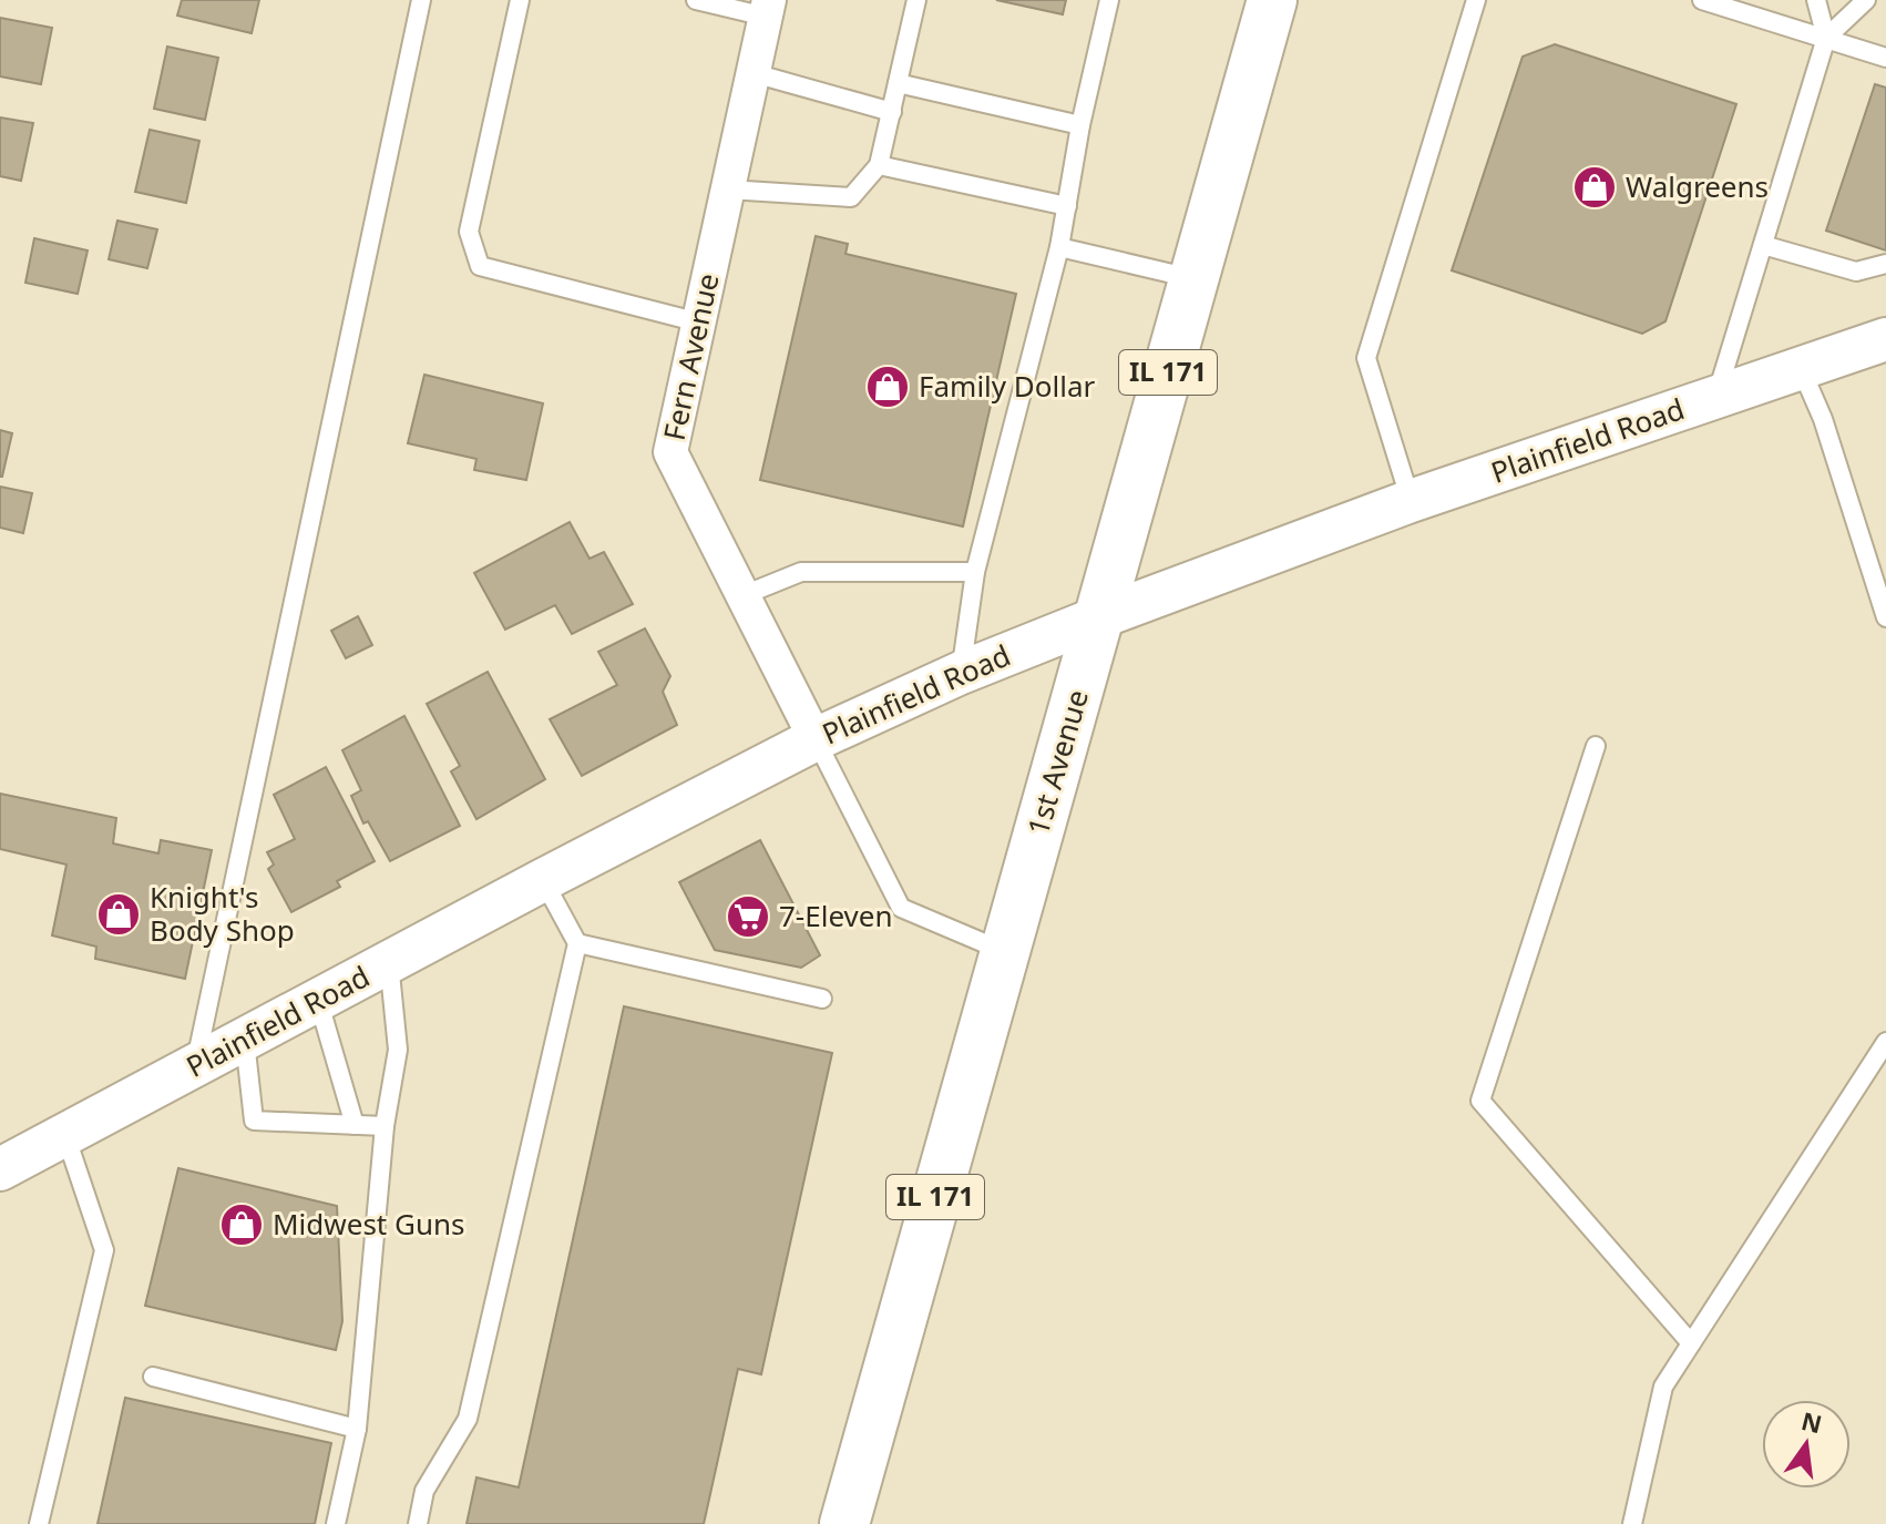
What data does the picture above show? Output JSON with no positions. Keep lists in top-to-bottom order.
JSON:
{
  "streets": {
    "main road": ["IL 171", "1st Avenue"],
    "street": ["Fern Avenue", "Plainfield Road"]
  },
  "crossings": [
    ["Fern Avenue", "Plainfield Road"],
    ["Plainfield Road", "1st Avenue"]
  ],
  "places": {
    "shop": [
      "Walgreens",
      "Family Dollar",
      "Knight's Body Shop",
      "Midwest Guns"
    ],
    "supermarket": ["7-Eleven"]
  },
  "north": "top"
}
